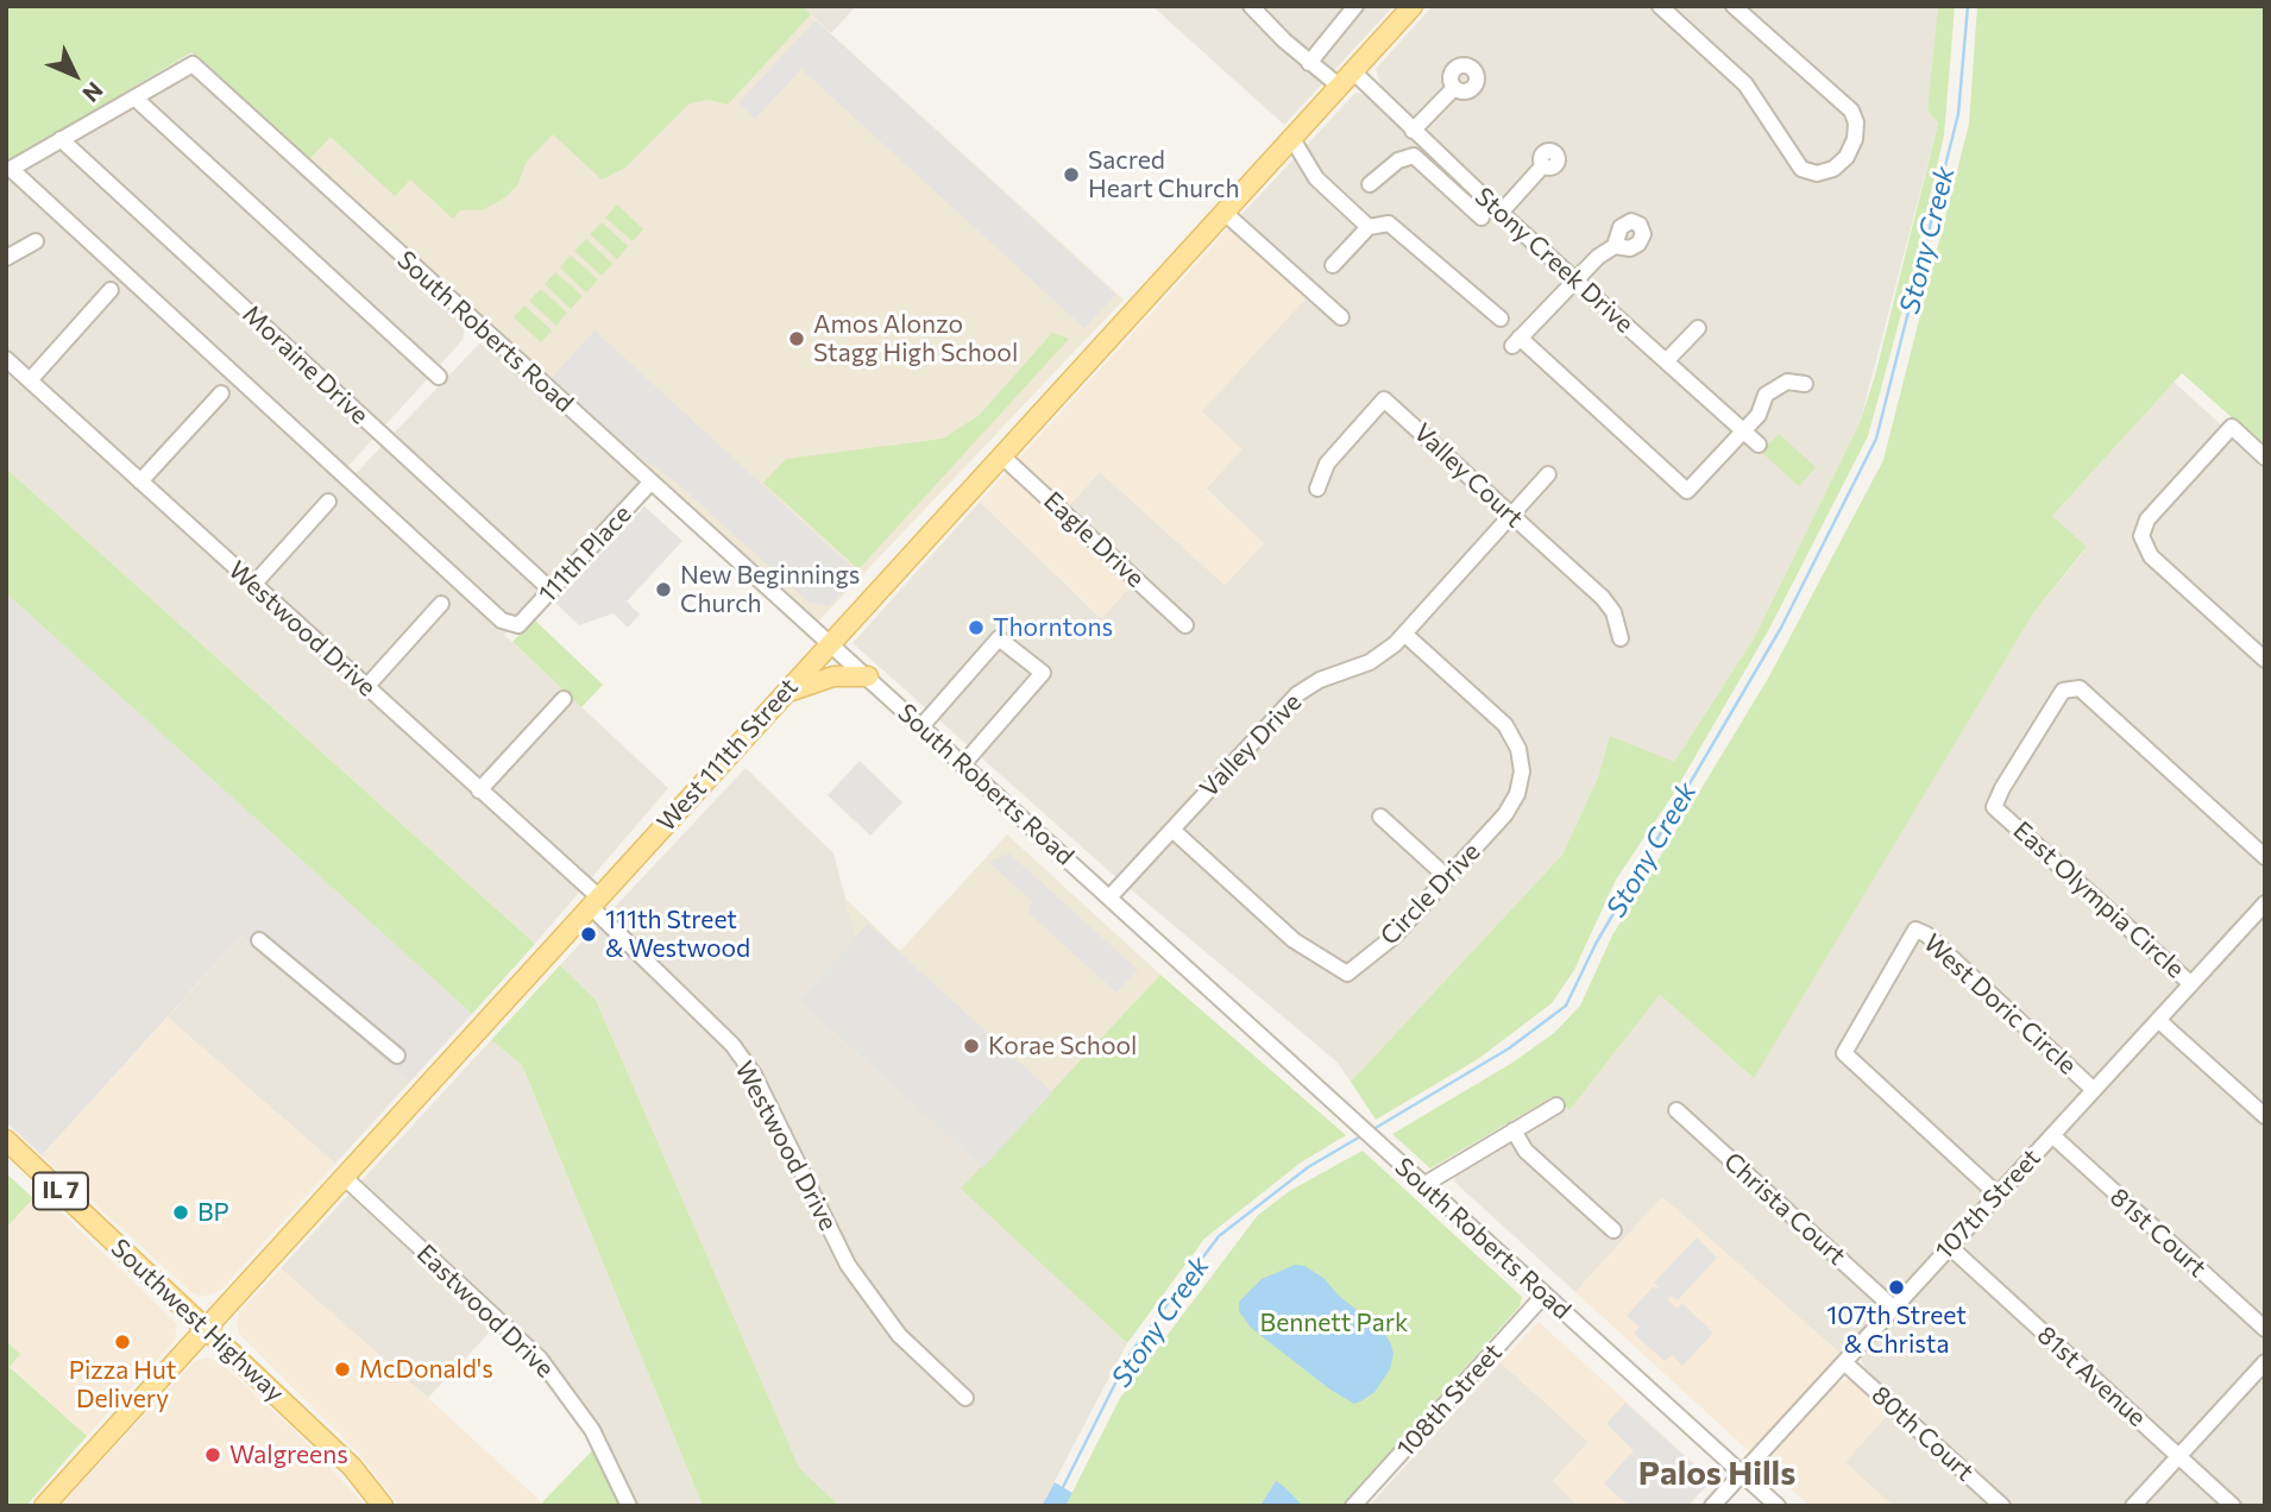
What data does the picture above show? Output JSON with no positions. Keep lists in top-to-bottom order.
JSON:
{
  "streets": {
    "main road": ["West 111th Street", "IL 7", "Southwest Highway"],
    "street": [
      "Stony Creek Drive",
      "South Roberts Road",
      "Moraine Drive",
      "Valley Court",
      "Eagle Drive",
      "111th Place",
      "Westwood Drive",
      "Valley Drive",
      "Circle Drive",
      "East Olympia Circle",
      "West Doric Circle",
      "107th Street",
      "Christa Court",
      "81st Court",
      "Eastwood Drive",
      "81st Avenue",
      "108th Street",
      "80th Court"
    ]
  },
  "crossings": [
    ["Stony Creek Drive", "West 111th Street"],
    ["South Roberts Road", "111th Place"],
    ["South Roberts Road", "Valley Drive"],
    ["South Roberts Road", "West 111th Street"],
    ["South Roberts Road", "107th Street"],
    ["South Roberts Road", "108th Street"],
    ["Moraine Drive", "111th Place"],
    ["Valley Court", "Valley Drive"],
    ["Eagle Drive", "West 111th Street"],
    ["Westwood Drive", "West 111th Street"],
    ["Valley Drive", "Circle Drive"],
    ["West 111th Street", "Eastwood Drive"],
    ["West 111th Street", "Southwest Highway"],
    ["East Olympia Circle", "107th Street"],
    ["West Doric Circle", "107th Street"],
    ["107th Street", "Christa Court"],
    ["107th Street", "81st Court"],
    ["107th Street", "81st Avenue"],
    ["107th Street", "80th Court"]
  ],
  "districts": ["Palos Hills"],
  "water": ["Stony Creek"],
  "parks": ["Bennett Park"],
  "places": [
    "Sacred Heart Church",
    "Amos Alonzo Stagg High School",
    "New Beginnings Church",
    "Thorntons",
    "111th Street & Westwood",
    "Korae School",
    "BP",
    "107th Street & Christa",
    "Pizza Hut Delivery",
    "McDonald's",
    "Walgreens"
  ],
  "north": "bottom right"
}
